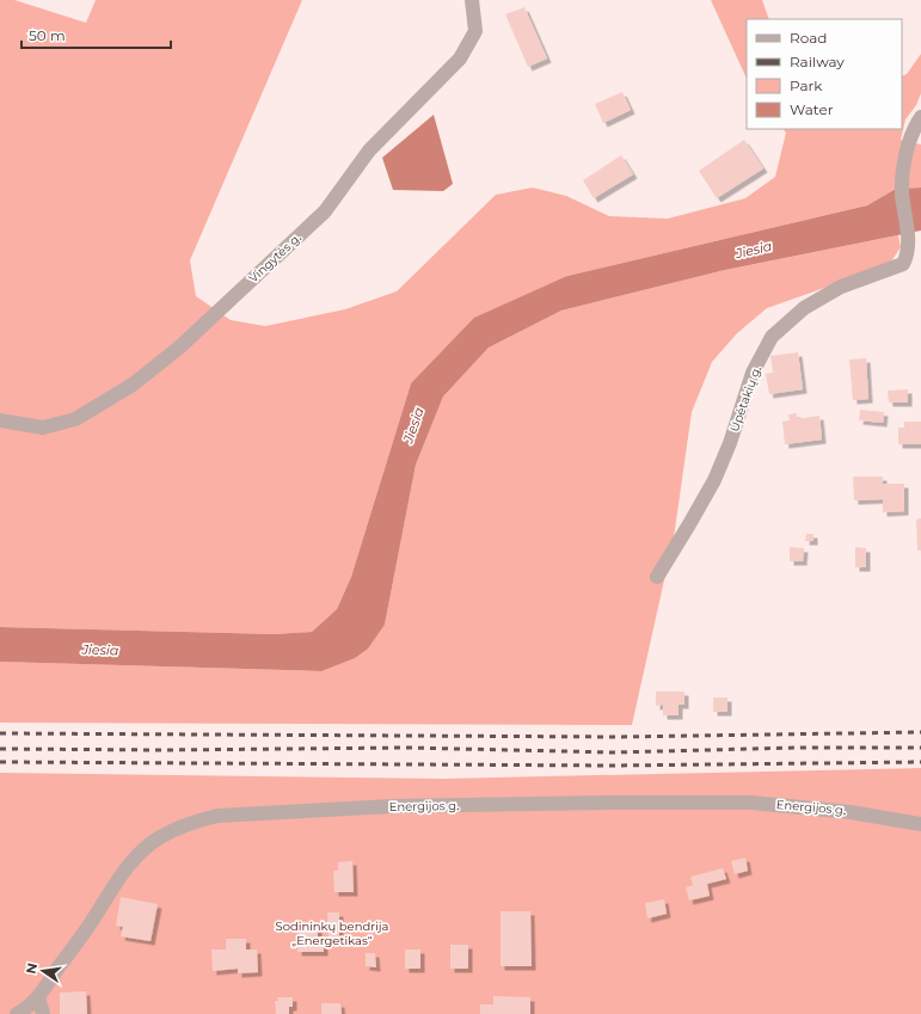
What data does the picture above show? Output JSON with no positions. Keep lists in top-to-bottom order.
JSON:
{
  "streets": {
    "street": ["Vingytės g.", "Upėtakių g.", "Energijos g."]
  },
  "water": ["Jiesia"],
  "parks": ["Sodininkų bendrija „Energetikas“"],
  "legend": [
    "Road",
    "Railway",
    "Park",
    "Water"
  ],
  "scale_bar": "50 m",
  "north": "left"
}
